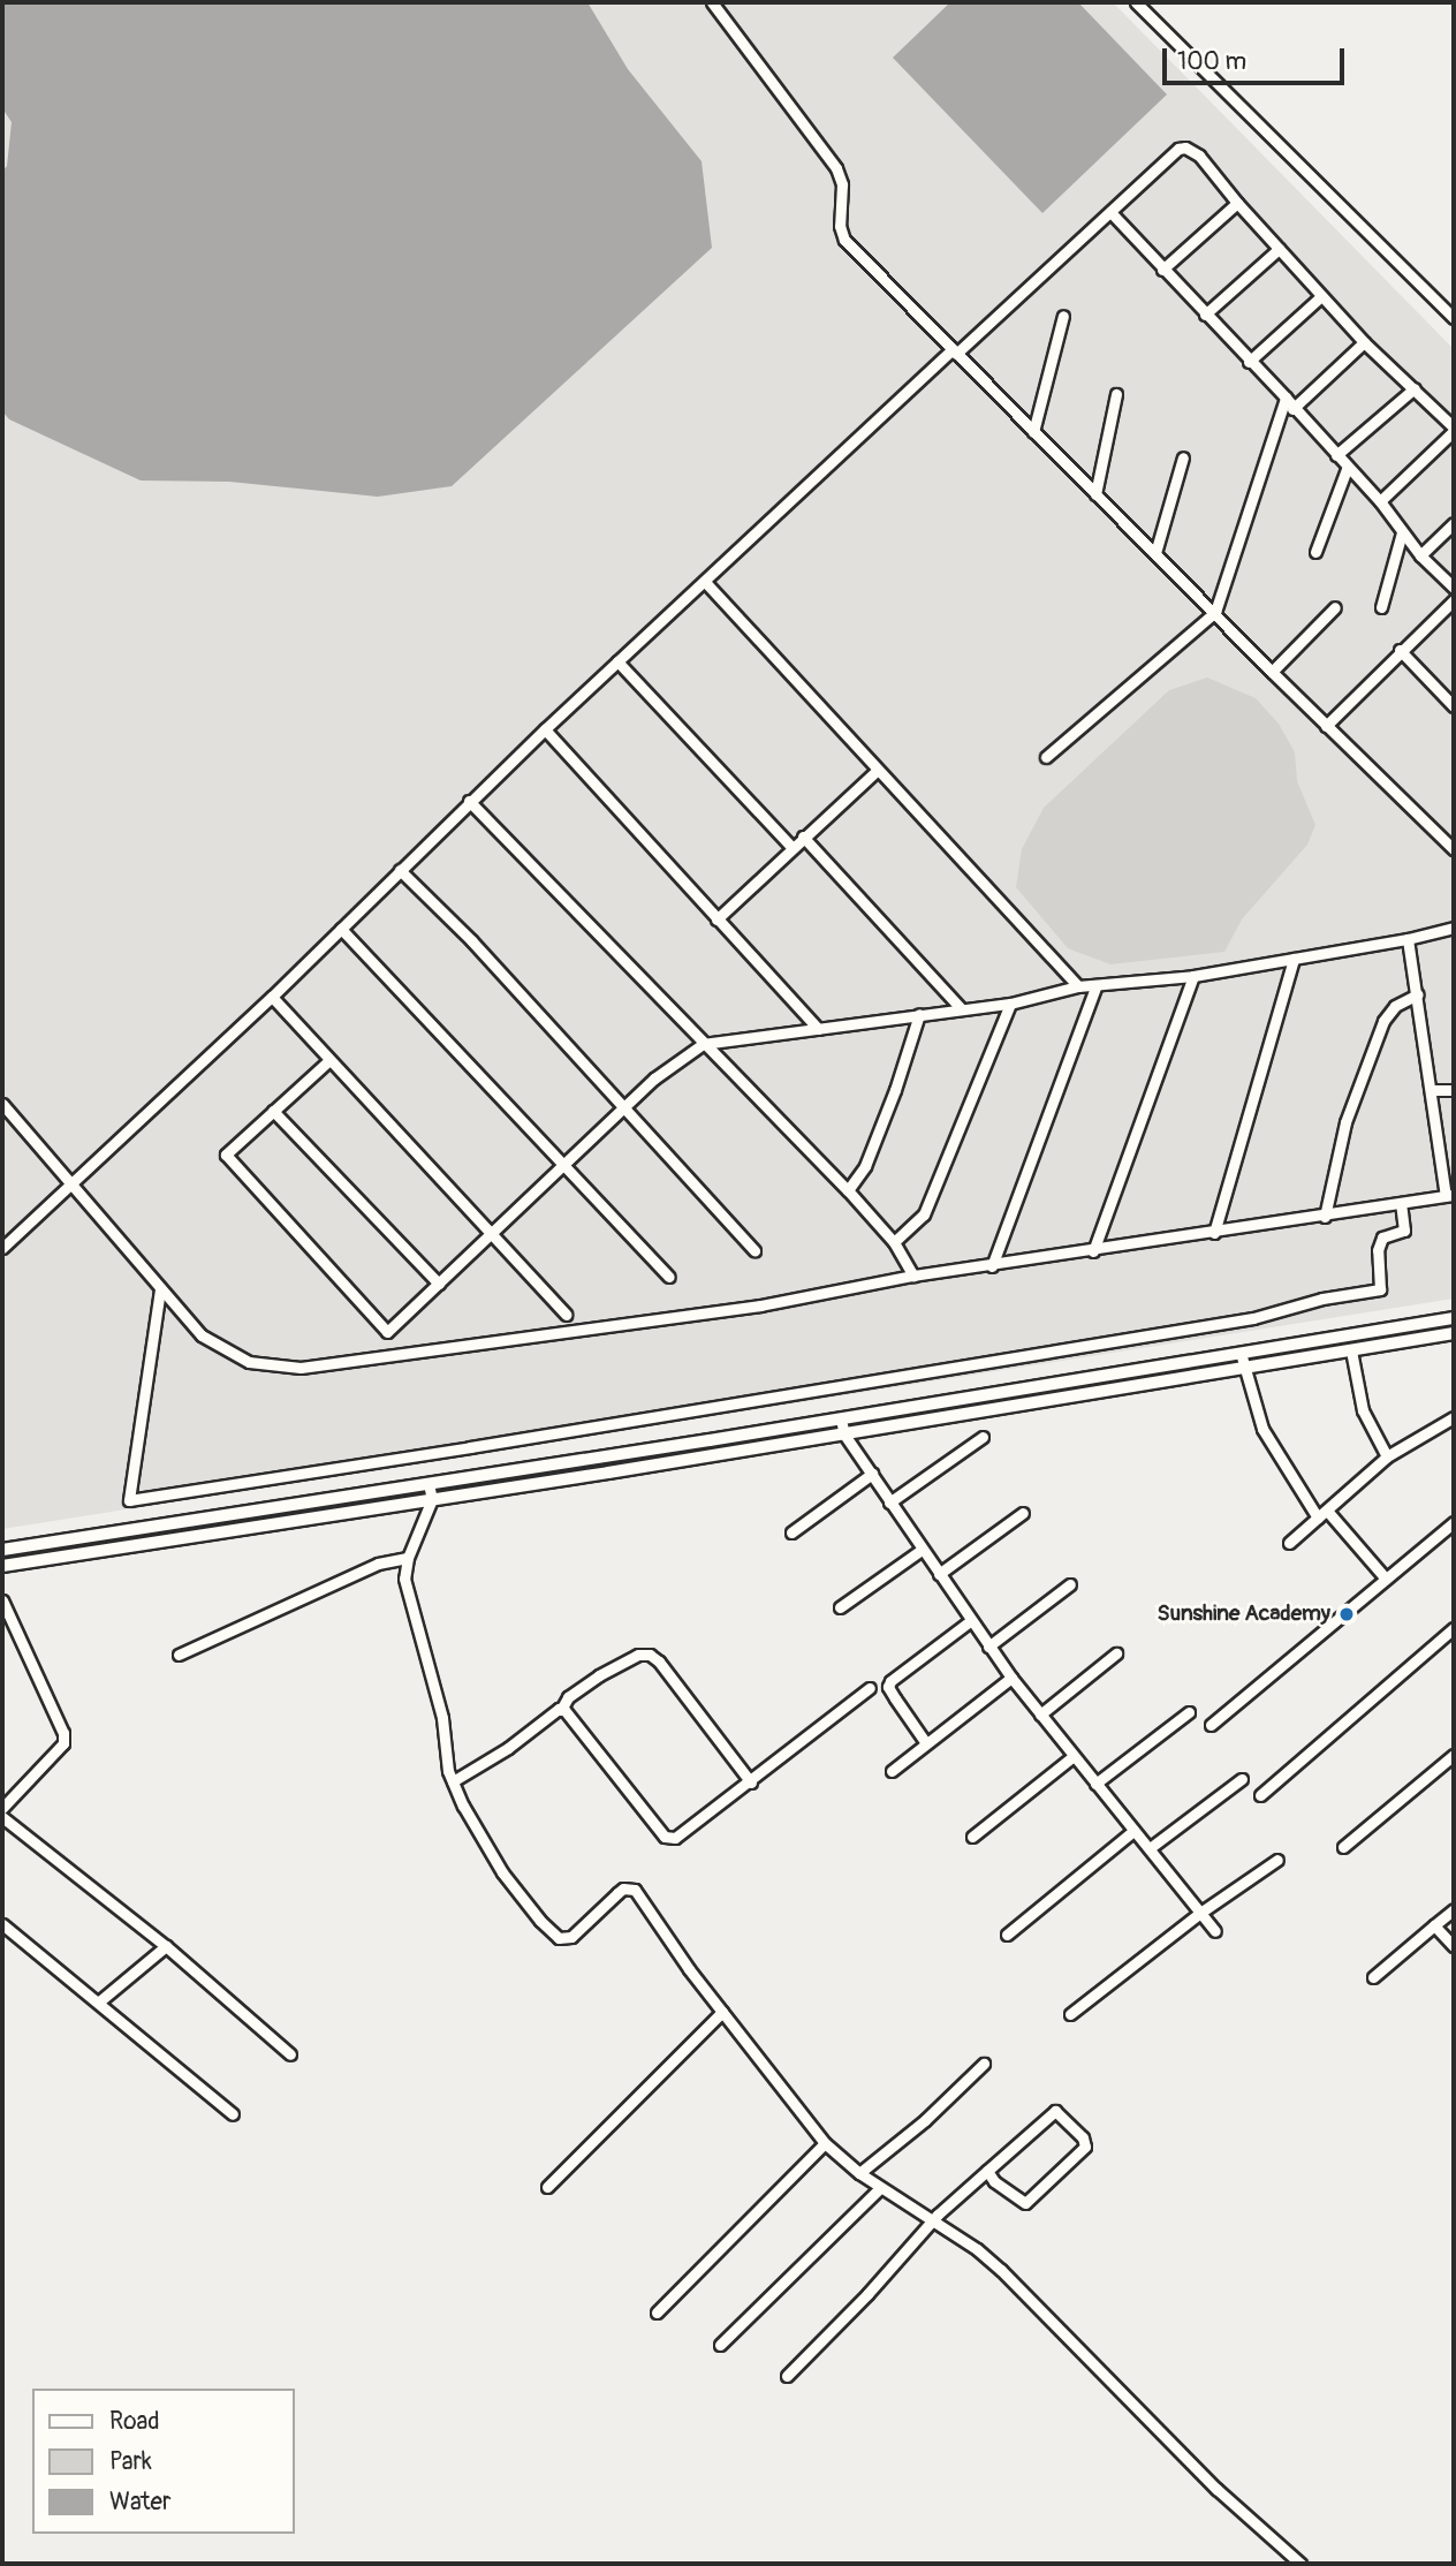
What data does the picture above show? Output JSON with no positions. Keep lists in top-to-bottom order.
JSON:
{
  "places": ["Sunshine Academy"],
  "legend": ["Road", "Park", "Water"],
  "scale_bar": "100 m"
}
